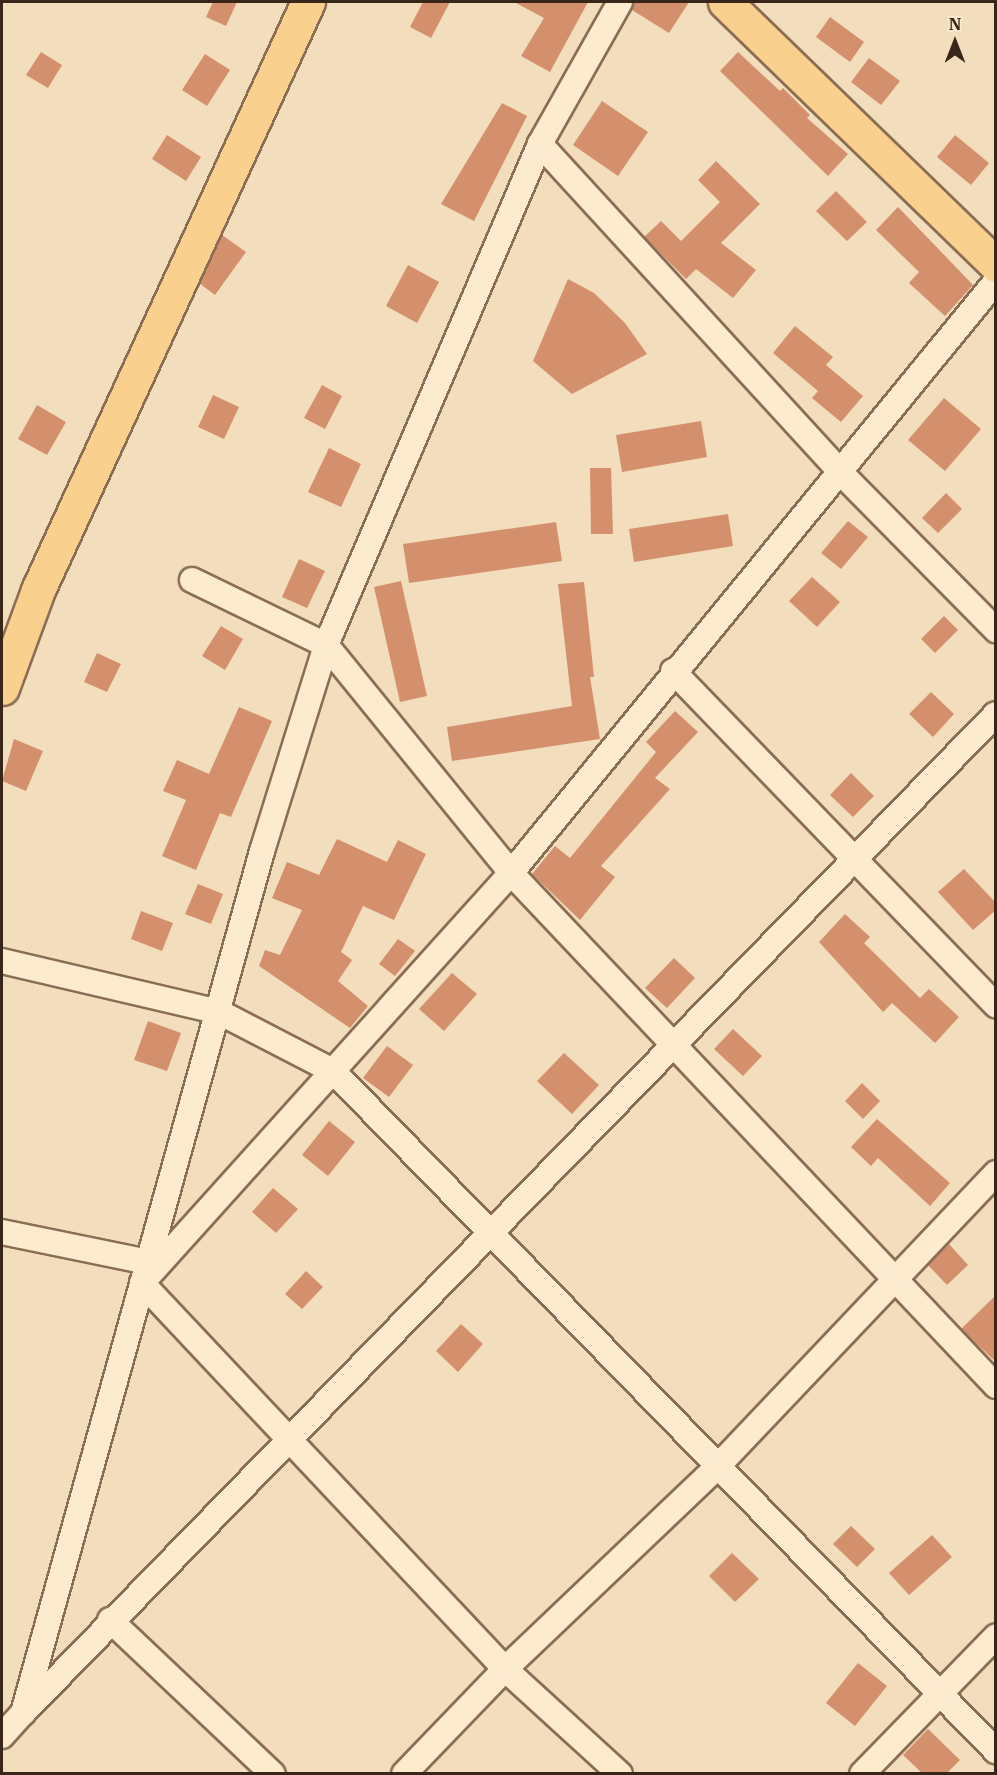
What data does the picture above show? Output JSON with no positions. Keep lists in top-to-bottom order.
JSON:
{
  "north": "top"
}
